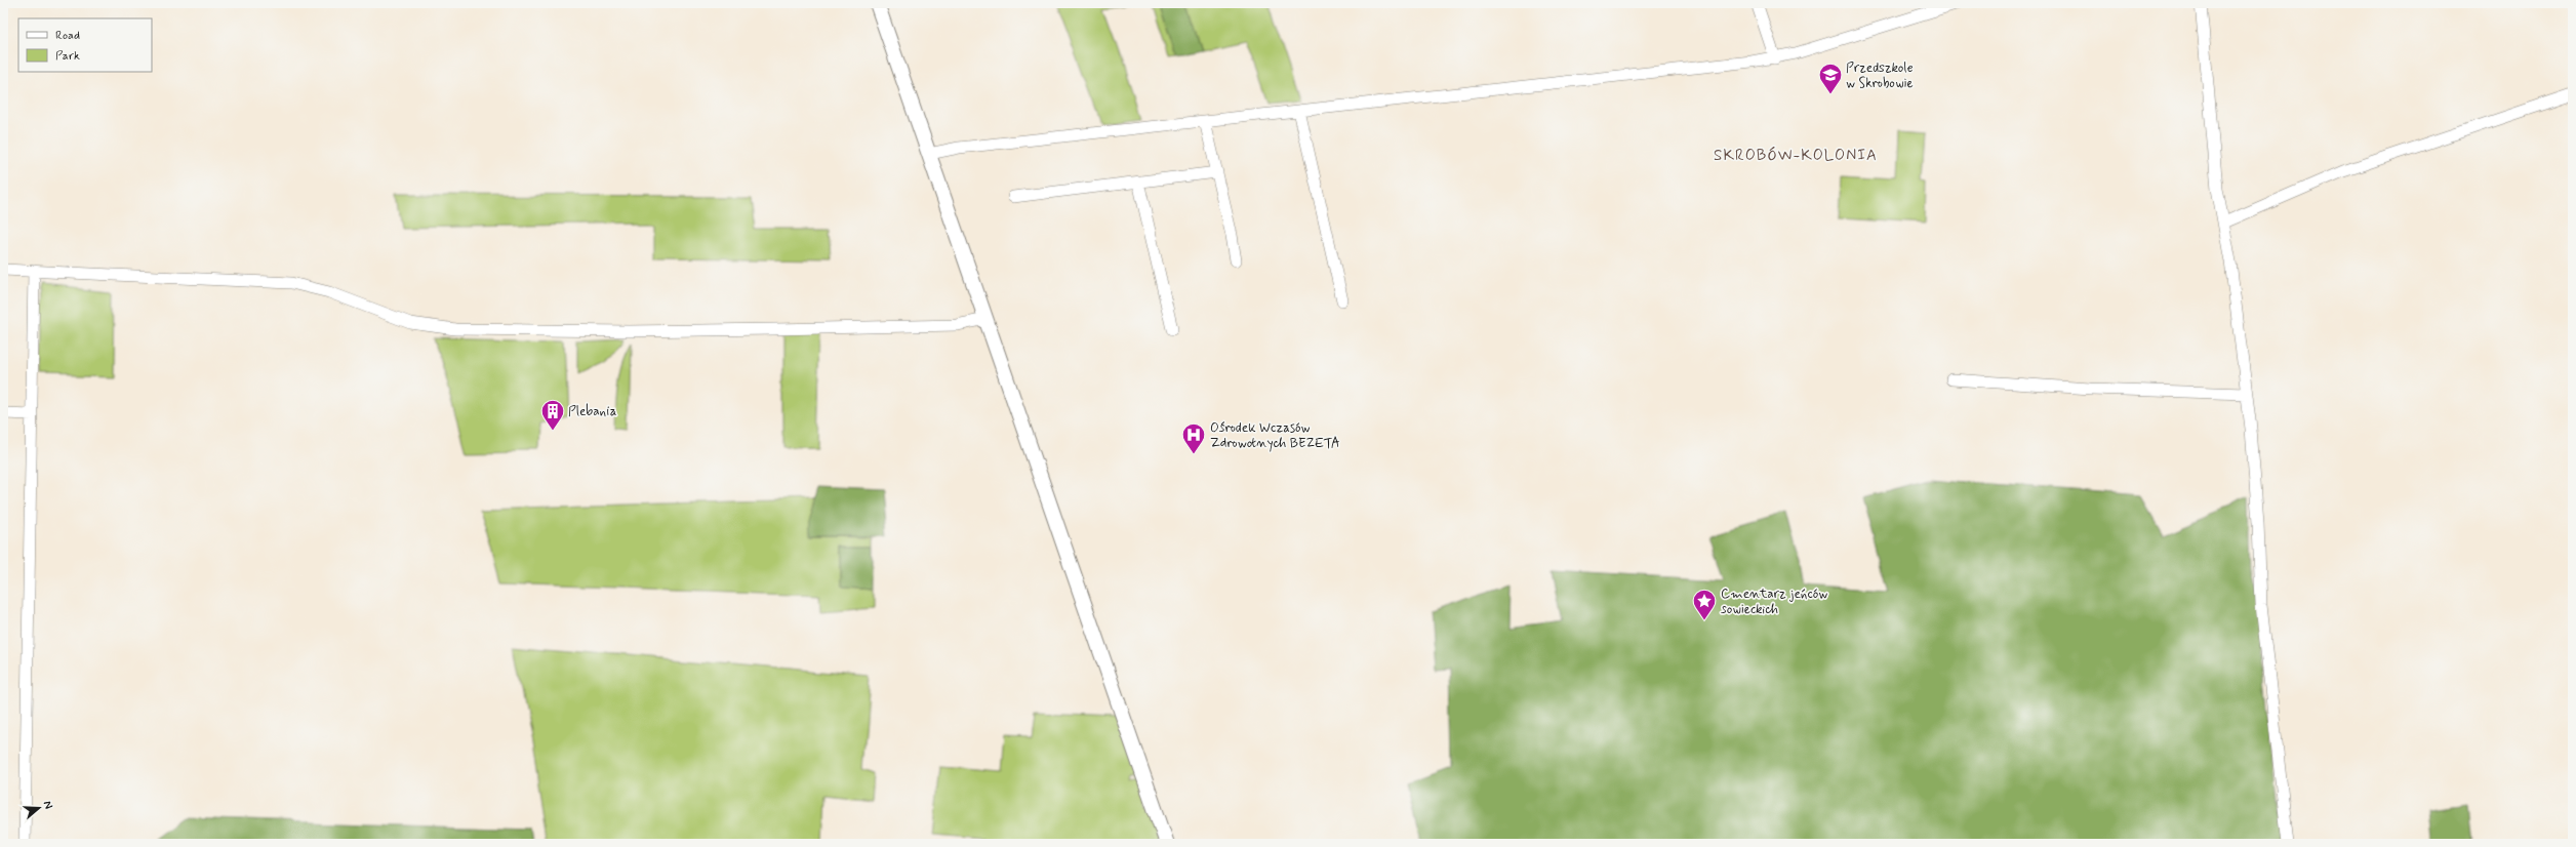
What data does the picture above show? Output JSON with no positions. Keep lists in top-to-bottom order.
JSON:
{
  "districts": ["SKROBÓW-KOLONIA"],
  "places": {
    "school or university": ["Przedszkole w Skrobowie"],
    "building": ["Plebania"],
    "hospital": ["Ośrodek Wczasów Zdrowotnych BEZETA"],
    "place": ["Cmentarz jeńców sowieckich"]
  },
  "legend": ["Road", "Park"],
  "north": "right"
}
